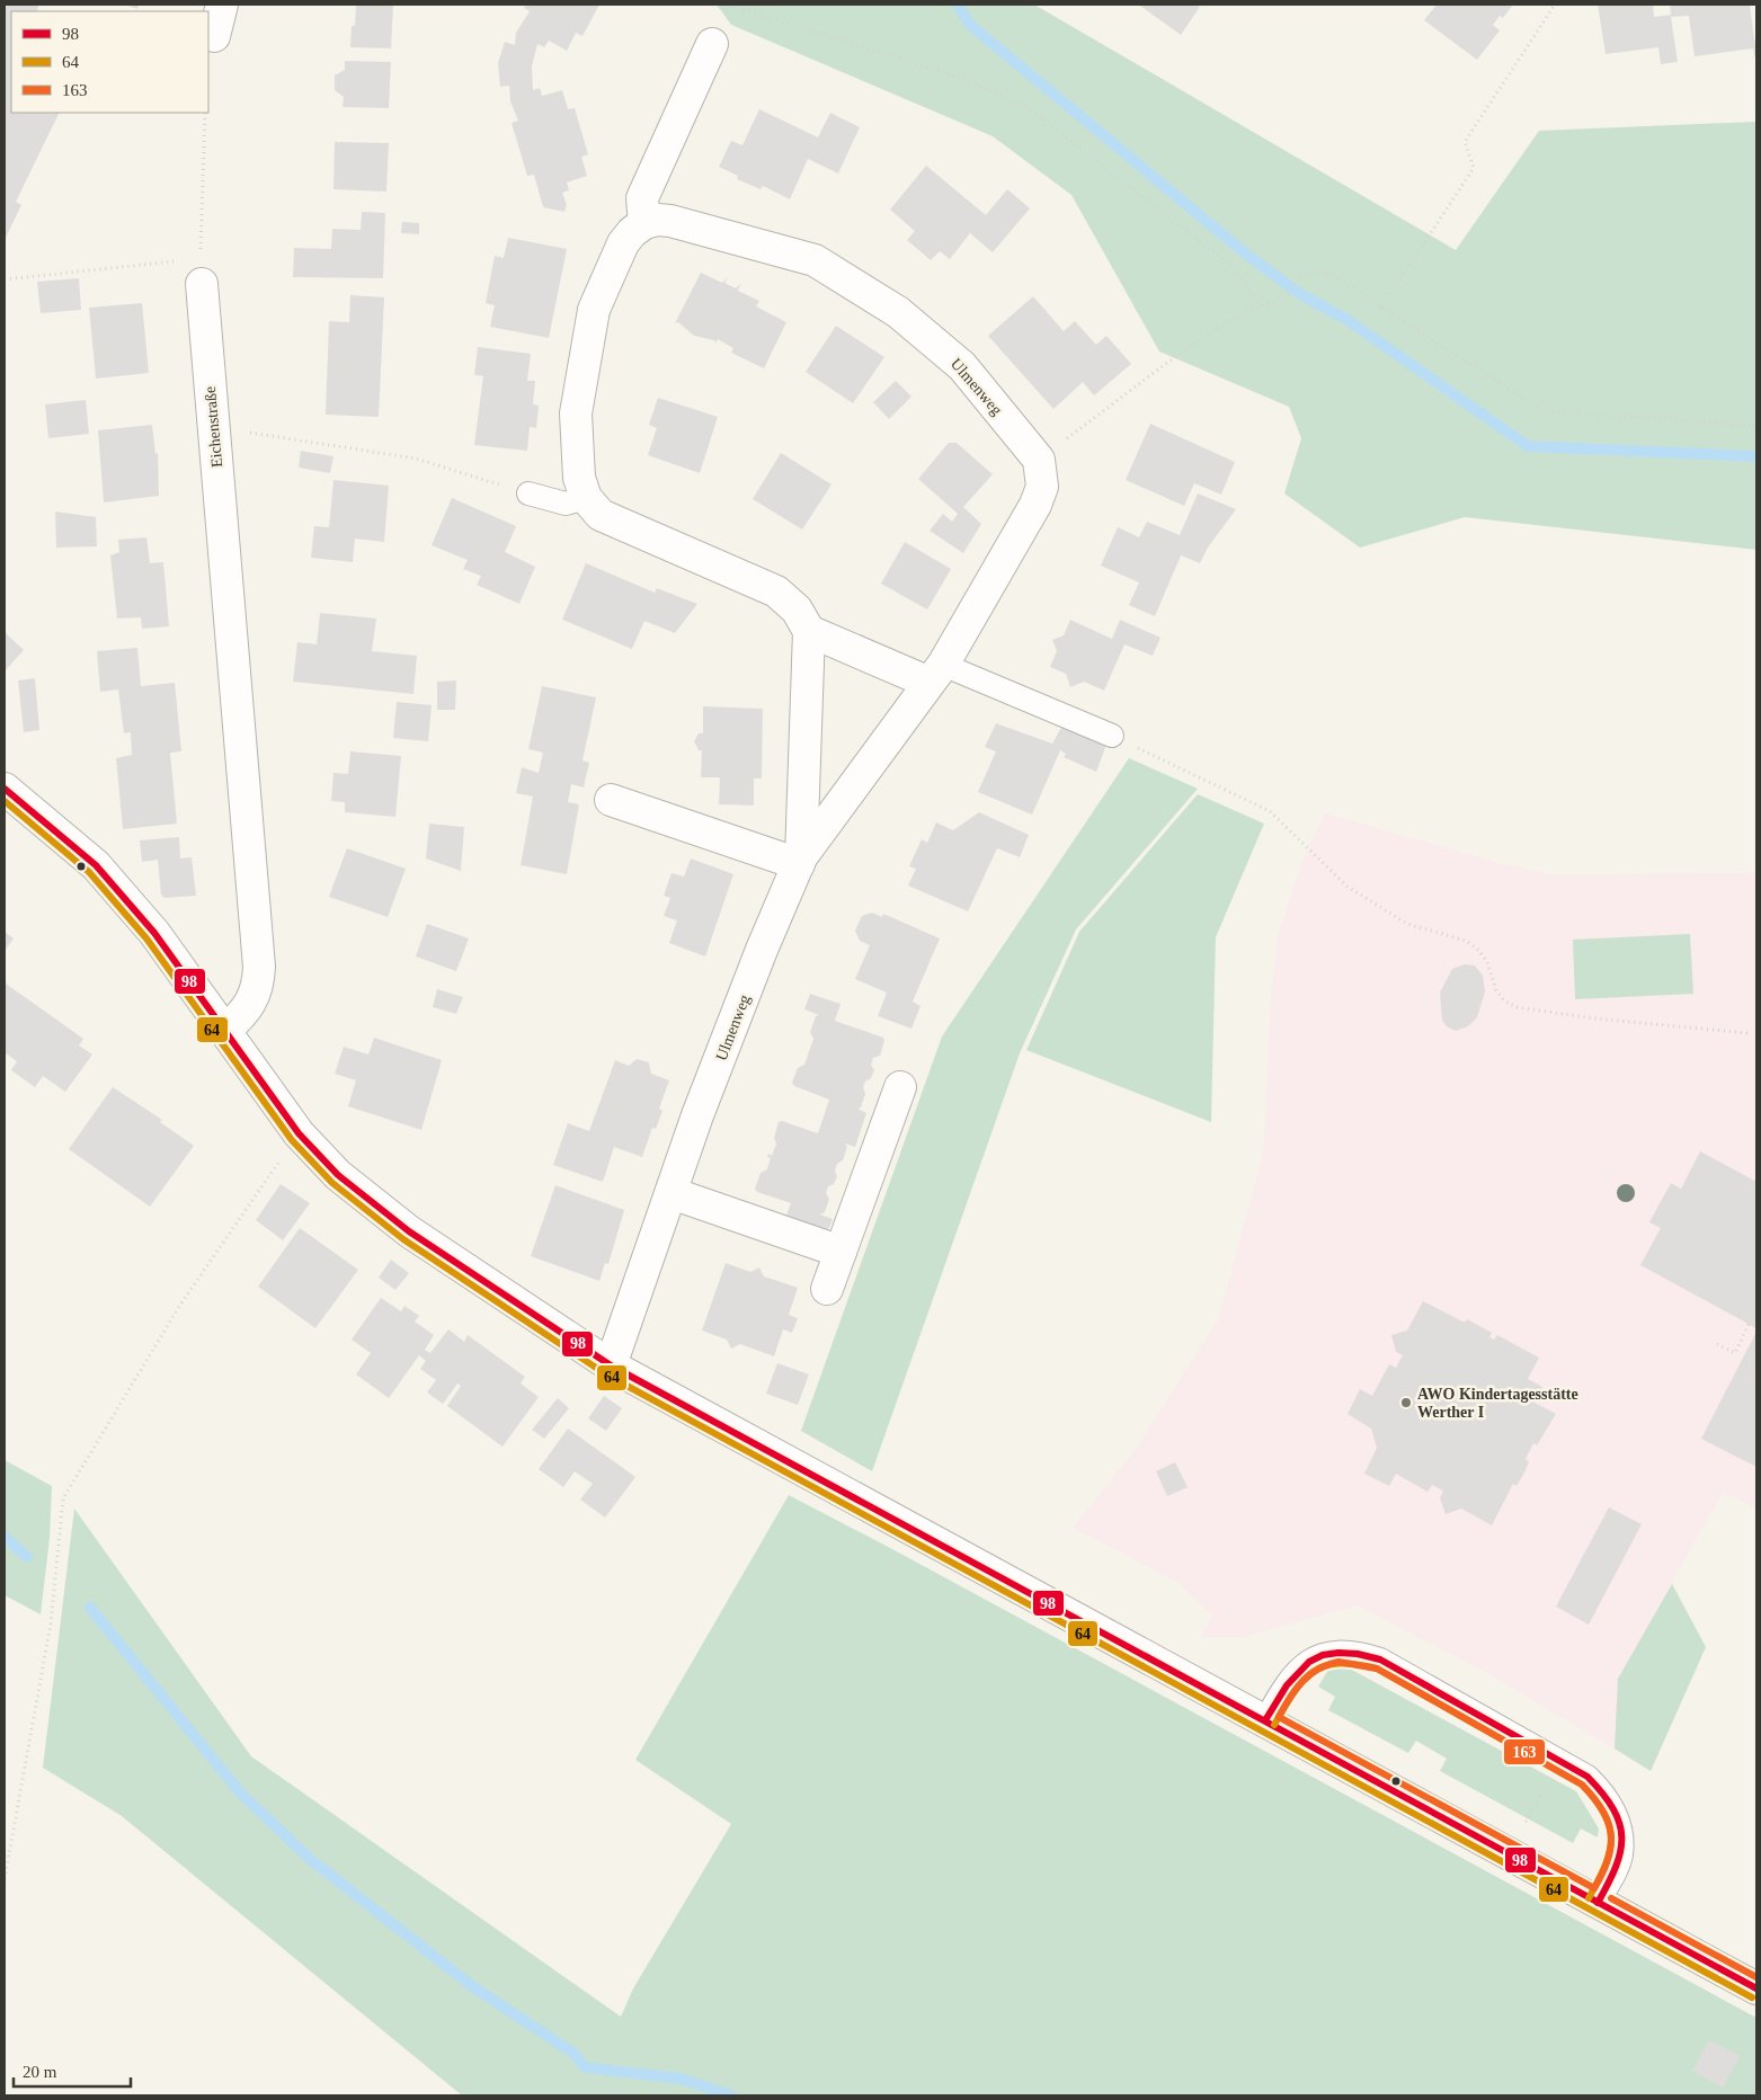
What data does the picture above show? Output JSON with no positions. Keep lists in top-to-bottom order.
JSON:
{
  "streets": {
    "street": ["Ulmenweg", "Eichenstraße"]
  },
  "places": ["AWO Kindertagesstätte Werther I"],
  "lines": ["transit line 98", "transit line 64", "transit line 163"],
  "legend": ["98", "64", "163"],
  "scale_bar": "20 m"
}
